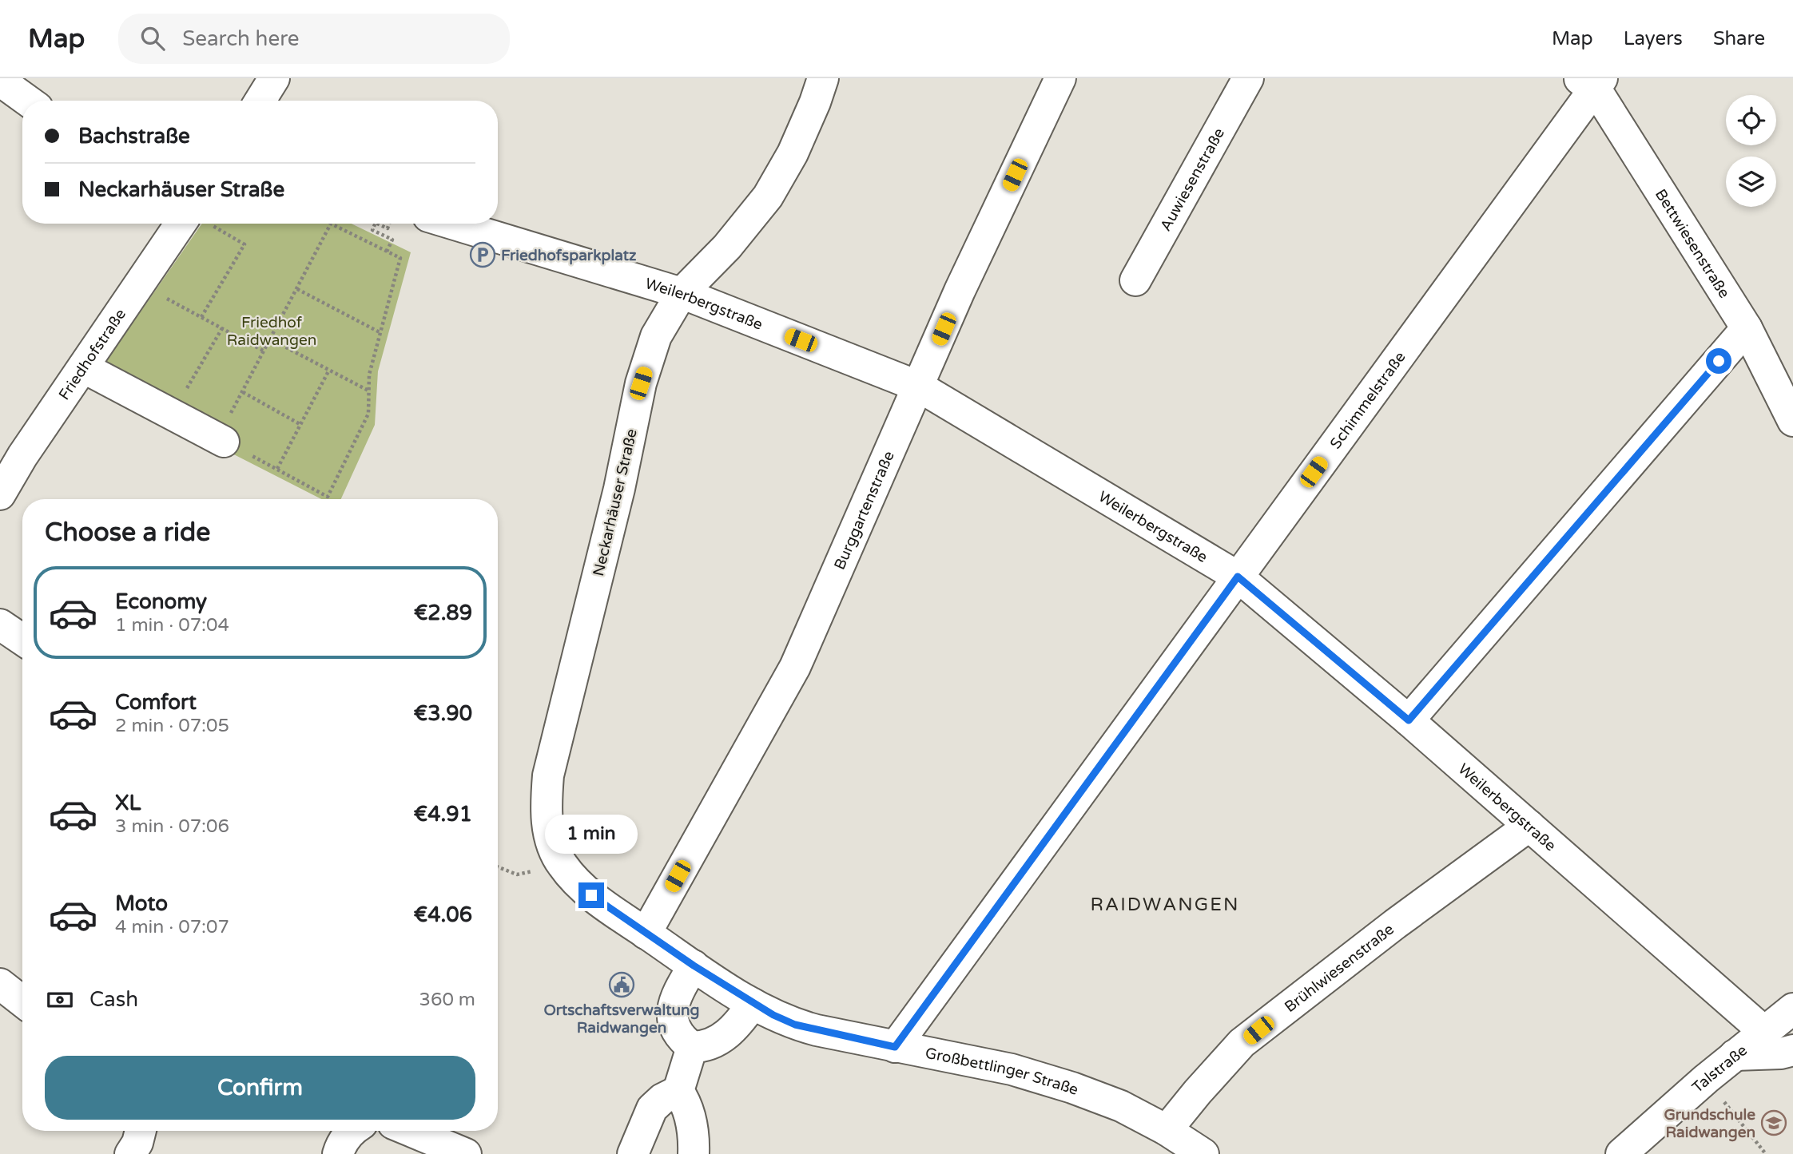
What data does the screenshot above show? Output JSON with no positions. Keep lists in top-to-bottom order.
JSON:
{
  "streets": {
    "street": [
      "Auwiesenstraße",
      "Bettwiesenstraße",
      "Weilerbergstraße",
      "Friedhofstraße",
      "Schimmelstraße",
      "Neckarhäuser Straße",
      "Burggartenstraße",
      "Brühlwiesenstraße",
      "Talstraße",
      "Großbettlinger Straße"
    ]
  },
  "crossings": [
    ["Bettwiesenstraße", "Schimmelstraße"],
    ["Weilerbergstraße", "Schimmelstraße"],
    ["Weilerbergstraße", "Neckarhäuser Straße"],
    ["Weilerbergstraße", "Burggartenstraße"],
    ["Weilerbergstraße", "Brühlwiesenstraße"],
    ["Weilerbergstraße", "Talstraße"],
    ["Schimmelstraße", "Großbettlinger Straße"],
    ["Neckarhäuser Straße", "Burggartenstraße"],
    ["Neckarhäuser Straße", "Großbettlinger Straße"],
    ["Burggartenstraße", "Großbettlinger Straße"],
    ["Brühlwiesenstraße", "Großbettlinger Straße"]
  ],
  "districts": ["RAIDWANGEN"],
  "parks": ["Friedhof Raidwangen"],
  "places": {
    "parking": ["Friedhofsparkplatz"],
    "public building": ["Ortschaftsverwaltung Raidwangen"],
    "school or university": ["Grundschule Raidwangen"]
  },
  "page": {
    "header": "Map",
    "search": "Search here",
    "nav": ["Map", "Layers", "Share"],
    "banner": ["Bachstraße", "Neckarhäuser Straße"],
    "heading": "Choose a ride",
    "list": [
      {
        "name": "Economy",
        "note": "1 min · 07:04",
        "value": "€2.89"
      },
      {
        "name": "Comfort",
        "note": "2 min · 07:05",
        "value": "€3.90"
      },
      {
        "name": "XL",
        "note": "3 min · 07:06",
        "value": "€4.91"
      },
      {
        "name": "Moto",
        "note": "4 min · 07:07",
        "value": "€4.06"
      }
    ],
    "bubble": "1 min",
    "pay": ["Cash", "360 m"],
    "buttons": "Confirm"
  }
}
